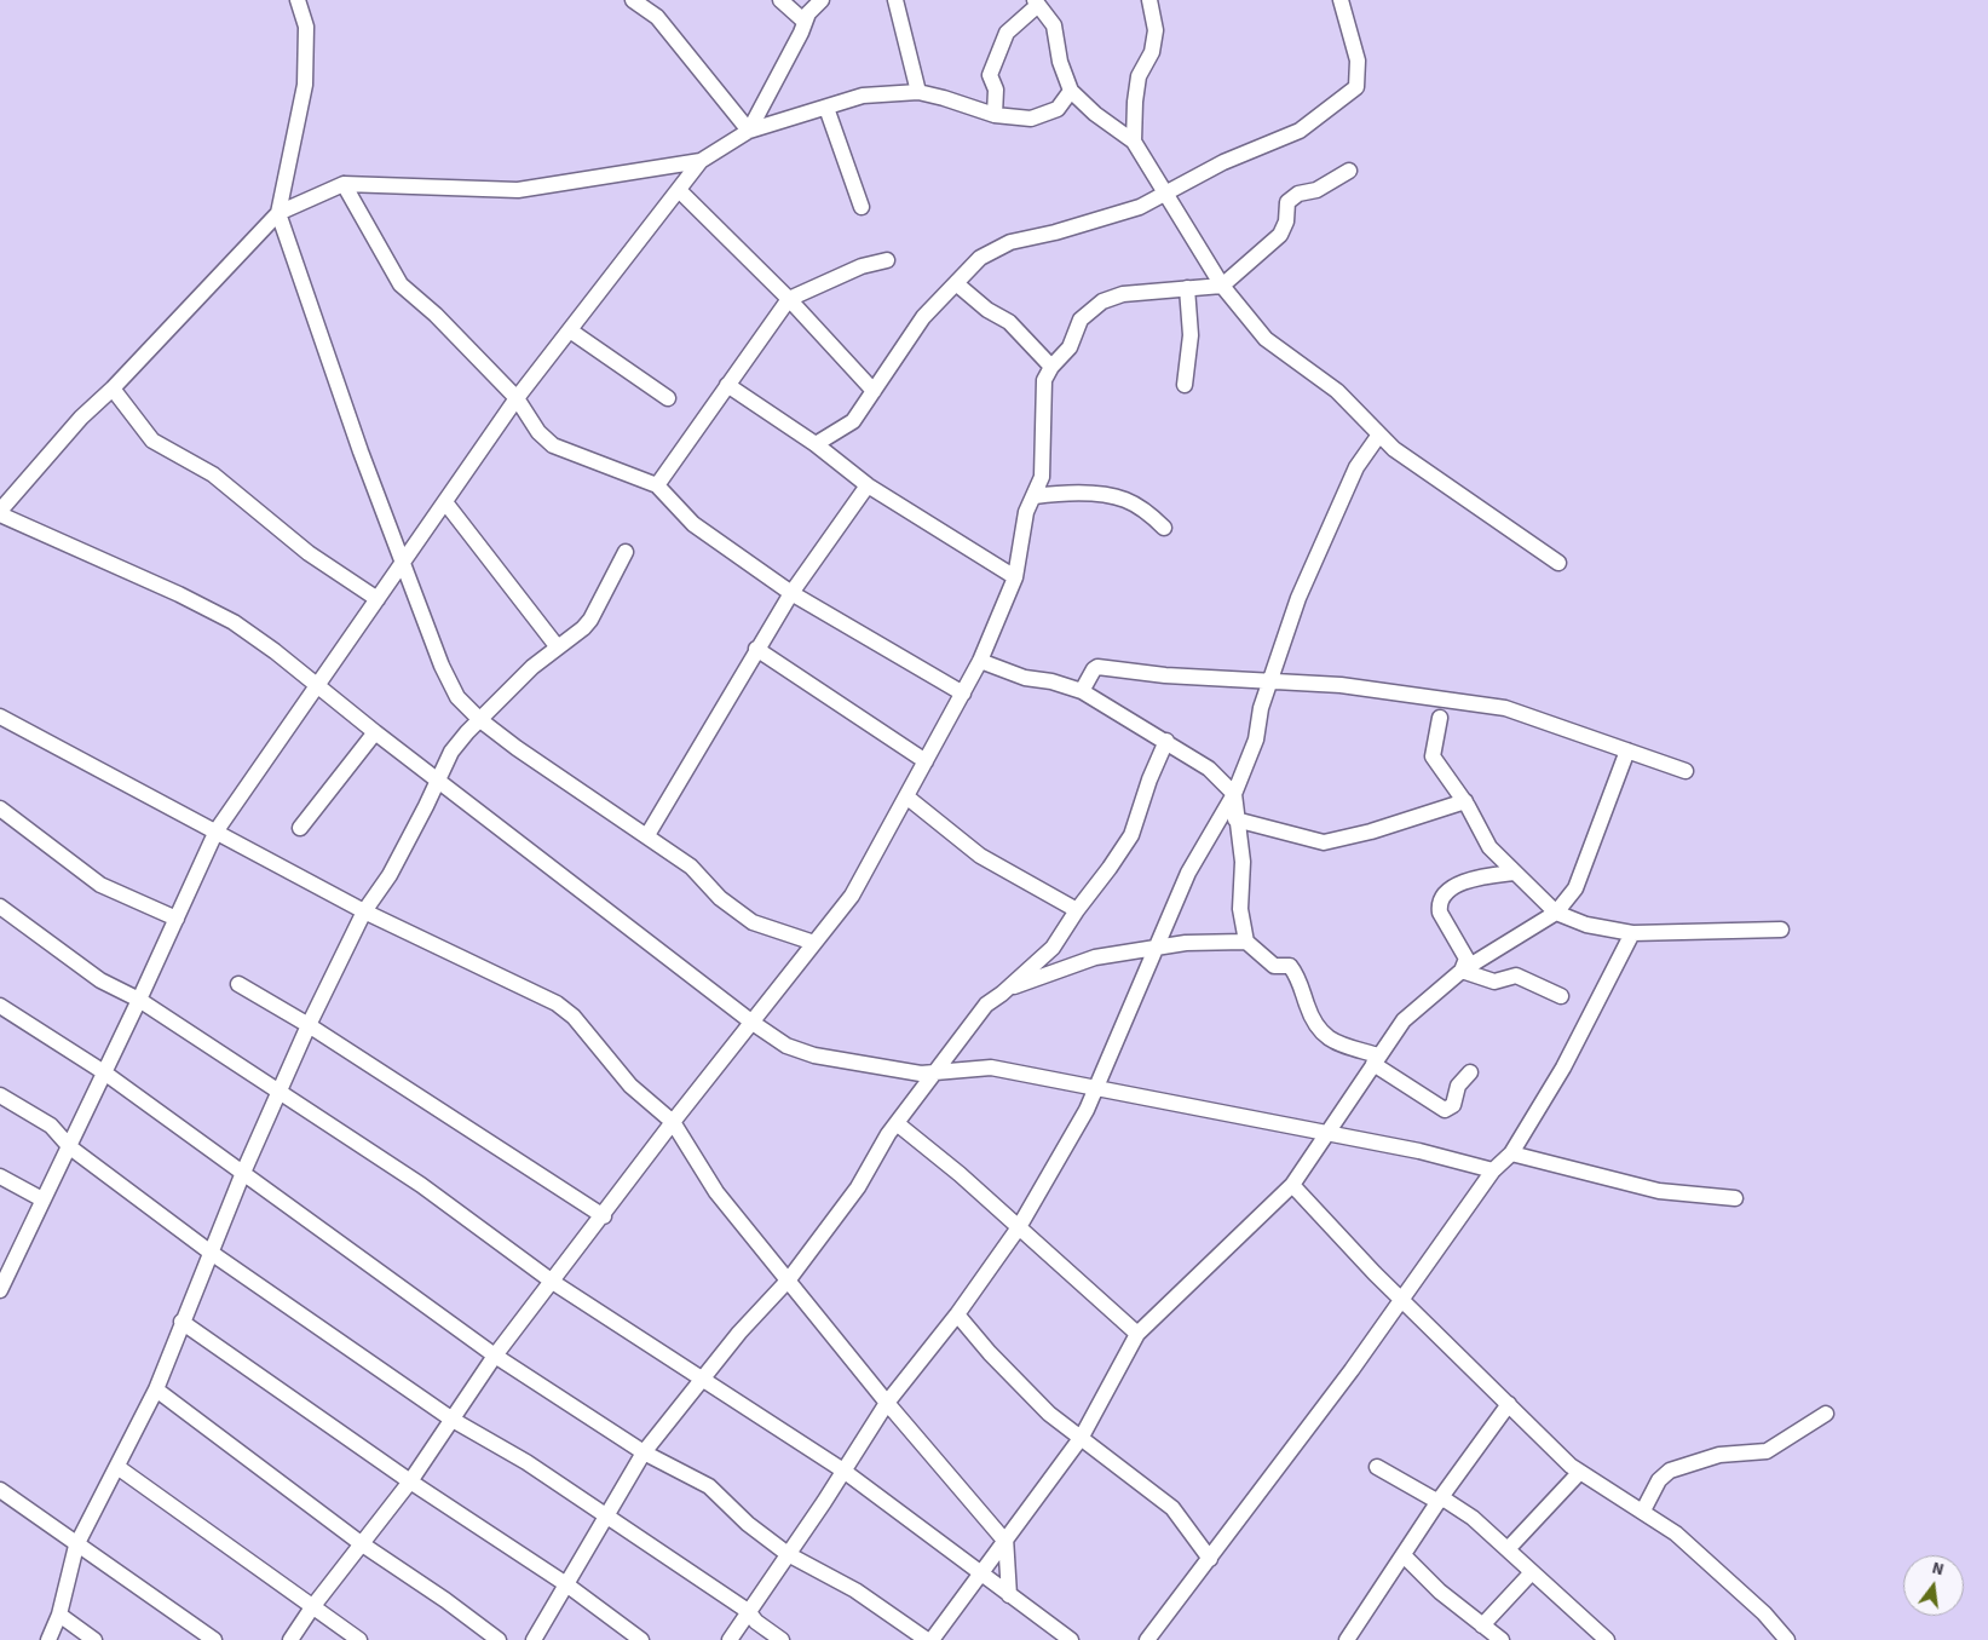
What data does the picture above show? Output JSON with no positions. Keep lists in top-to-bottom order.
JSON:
{
  "north": "top"
}
